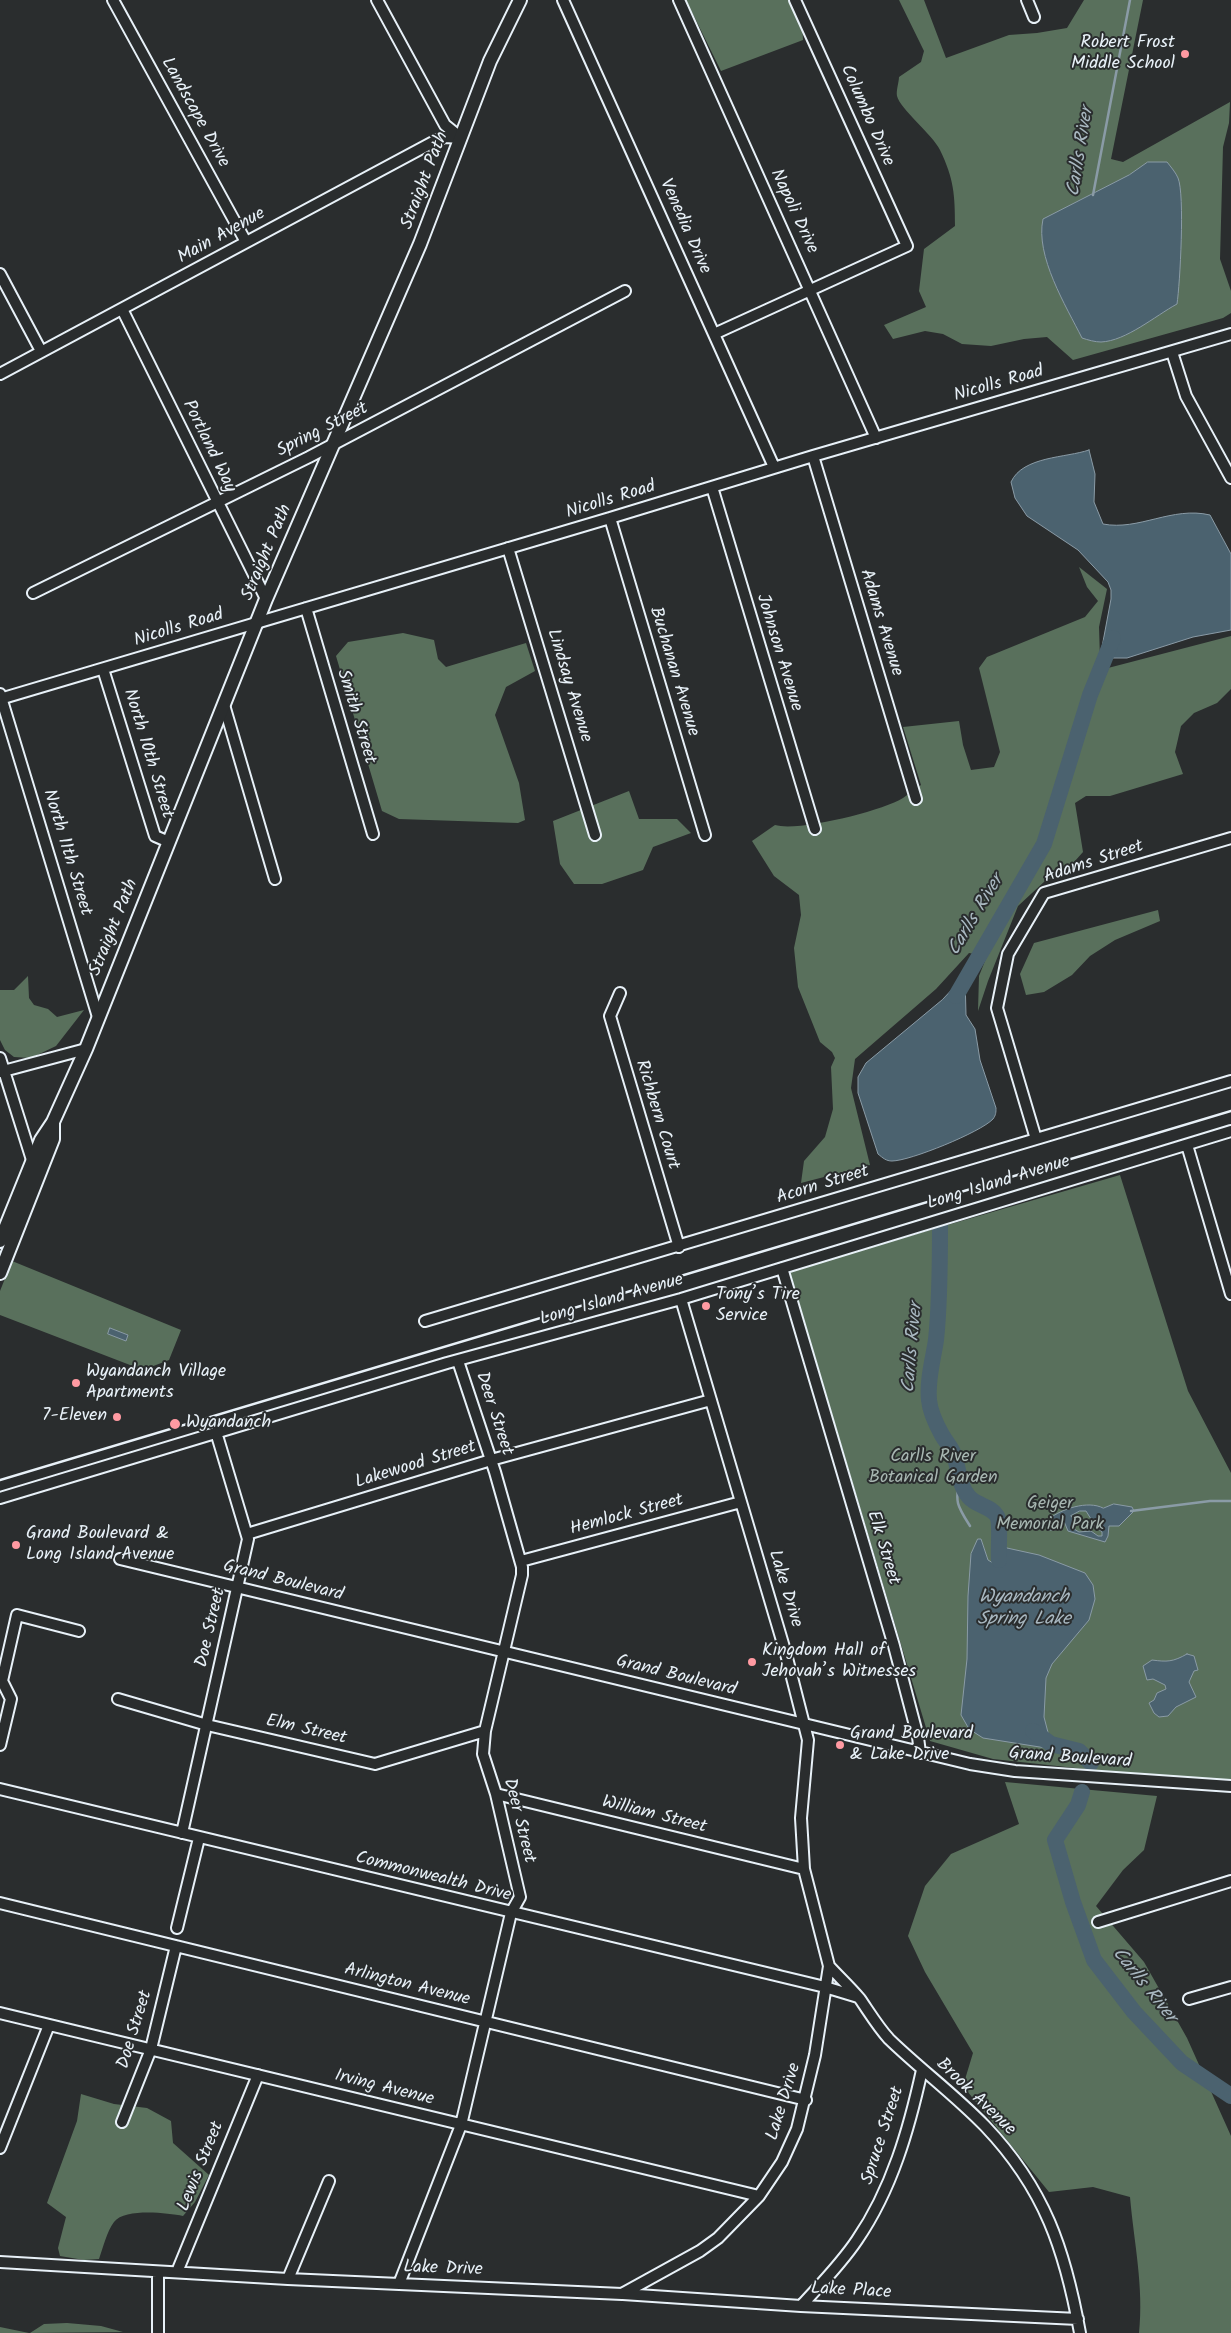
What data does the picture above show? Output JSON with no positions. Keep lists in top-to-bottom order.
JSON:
{
  "streets": {
    "main road": ["Straight Path"],
    "street": [
      "Landscape Drive",
      "Columbo Drive",
      "Napoli Drive",
      "Venedia Drive",
      "Main Avenue",
      "Nicolls Road",
      "Spring Street",
      "Portland Way",
      "Adams Avenue",
      "Johnson Avenue",
      "Buchanan Avenue",
      "Lindsay Avenue",
      "Smith Street",
      "North 10th Street",
      "North 11th Street",
      "Adams Street",
      "Richbern Court",
      "Long Island Avenue",
      "Acorn Street",
      "Deer Street",
      "Lakewood Street",
      "Hemlock Street",
      "Elk Street",
      "Grand Boulevard",
      "Lake Drive",
      "Doe Street",
      "Elm Street",
      "William Street",
      "Commonwealth Drive",
      "Arlington Avenue",
      "Irving Avenue",
      "Brook Avenue",
      "Spruce Street",
      "Lewis Street",
      "Lake Place"
    ]
  },
  "crossings": [
    ["Landscape Drive", "Main Avenue"],
    ["Columbo Drive", "Napoli Drive"],
    ["Straight Path", "Main Avenue"],
    ["Straight Path", "Nicolls Road"],
    ["Straight Path", "Spring Street"],
    ["Straight Path", "Portland Way"],
    ["Straight Path", "North 10th Street"],
    ["Straight Path", "North 11th Street"],
    ["Napoli Drive", "Nicolls Road"],
    ["Venedia Drive", "Nicolls Road"],
    ["Main Avenue", "Portland Way"],
    ["Nicolls Road", "Adams Avenue"],
    ["Nicolls Road", "Johnson Avenue"],
    ["Nicolls Road", "Buchanan Avenue"],
    ["Nicolls Road", "Lindsay Avenue"],
    ["Nicolls Road", "Smith Street"],
    ["Nicolls Road", "North 10th Street"],
    ["Nicolls Road", "North 11th Street"],
    ["Spring Street", "Portland Way"],
    ["Adams Street", "Acorn Street"],
    ["Richbern Court", "Acorn Street"],
    ["Long Island Avenue", "Deer Street"],
    ["Long Island Avenue", "Elk Street"],
    ["Long Island Avenue", "Lake Drive"],
    ["Long Island Avenue", "Doe Street"],
    ["Deer Street", "Lakewood Street"],
    ["Deer Street", "Hemlock Street"],
    ["Deer Street", "Grand Boulevard"],
    ["Deer Street", "Lake Drive"],
    ["Deer Street", "Elm Street"],
    ["Deer Street", "William Street"],
    ["Deer Street", "Commonwealth Drive"],
    ["Deer Street", "Arlington Avenue"],
    ["Deer Street", "Irving Avenue"],
    ["Lakewood Street", "Lake Drive"],
    ["Lakewood Street", "Doe Street"],
    ["Hemlock Street", "Lake Drive"],
    ["Elk Street", "Grand Boulevard"],
    ["Grand Boulevard", "Lake Drive"],
    ["Grand Boulevard", "Doe Street"],
    ["Lake Drive", "William Street"],
    ["Lake Drive", "Commonwealth Drive"],
    ["Lake Drive", "Arlington Avenue"],
    ["Lake Drive", "Irving Avenue"],
    ["Lake Drive", "Brook Avenue"],
    ["Lake Drive", "Lewis Street"],
    ["Lake Drive", "Lake Place"],
    ["Doe Street", "Elm Street"],
    ["Doe Street", "Commonwealth Drive"],
    ["Doe Street", "Arlington Avenue"],
    ["Doe Street", "Irving Avenue"],
    ["Commonwealth Drive", "Brook Avenue"],
    ["Irving Avenue", "Lewis Street"],
    ["Brook Avenue", "Spruce Street"],
    ["Brook Avenue", "Lake Place"],
    ["Spruce Street", "Lake Place"]
  ],
  "water": ["Carlls River", "Wyandanch Spring Lake"],
  "parks": ["Carlls River Botanical Garden", "Geiger Memorial Park"],
  "places": [
    "Robert Frost Middle School",
    "Tony’s Tire Service",
    "Wyandanch Village Apartments",
    "7-Eleven",
    "Wyandanch",
    "Grand Boulevard & Long Island Avenue",
    "Kingdom Hall of Jehovah’s Witnesses",
    "Grand Boulevard & Lake Drive"
  ]
}
